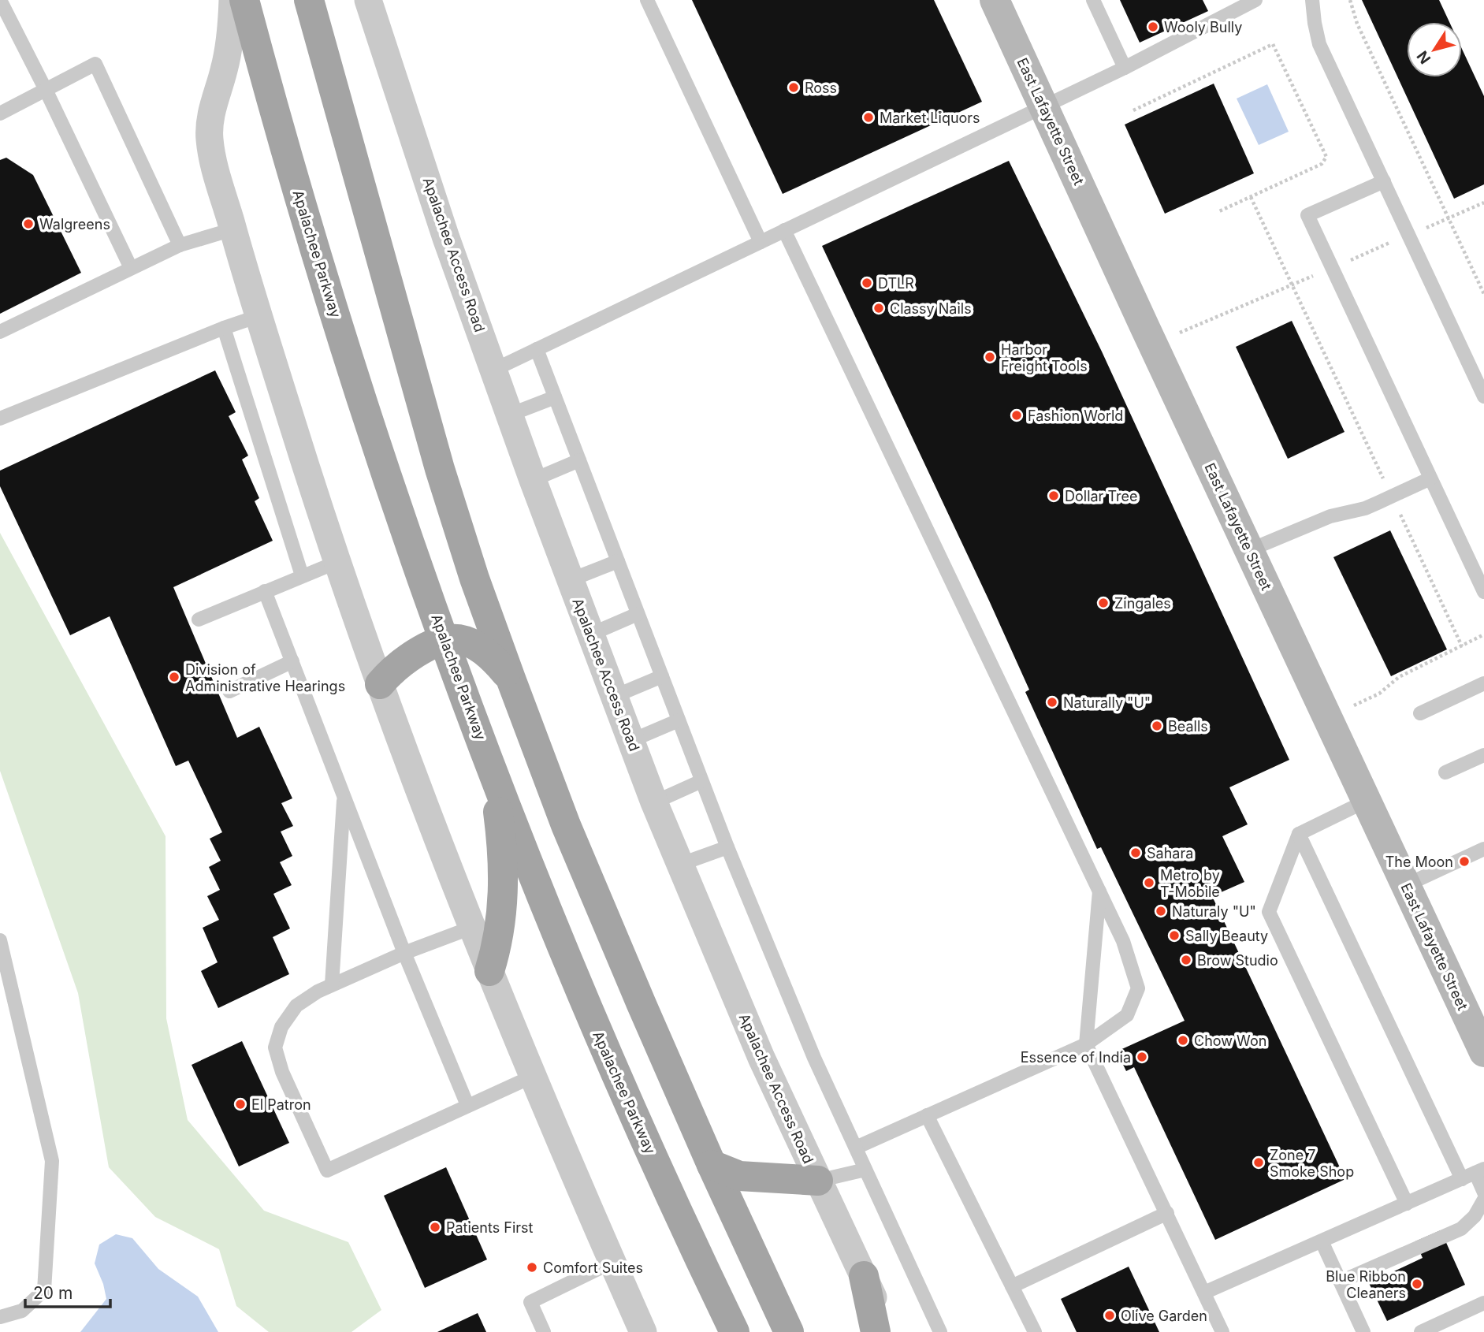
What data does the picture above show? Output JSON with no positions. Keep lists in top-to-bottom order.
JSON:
{
  "streets": {
    "main road": ["Apalachee Parkway"],
    "street": ["East Lafayette Street", "Apalachee Access Road"]
  },
  "places": [
    "Wooly Bully",
    "Ross",
    "Market Liquors",
    "Walgreens",
    "DTLR",
    "Classy Nails",
    "Harbor Freight Tools",
    "Fashion World",
    "Dollar Tree",
    "Zingales",
    "Division of Administrative Hearings",
    "Naturally \"U\"",
    "Bealls",
    "Sahara",
    "The Moon",
    "Metro by T-Mobile",
    "Naturaly \"U\"",
    "Sally Beauty",
    "Brow Studio",
    "Chow Won",
    "Essence of India",
    "El Patron",
    "Zone 7 Smoke Shop",
    "Patients First",
    "Comfort Suites",
    "Blue Ribbon Cleaners",
    "Olive Garden"
  ],
  "scale_bar": "20 m",
  "north": "bottom left"
}
